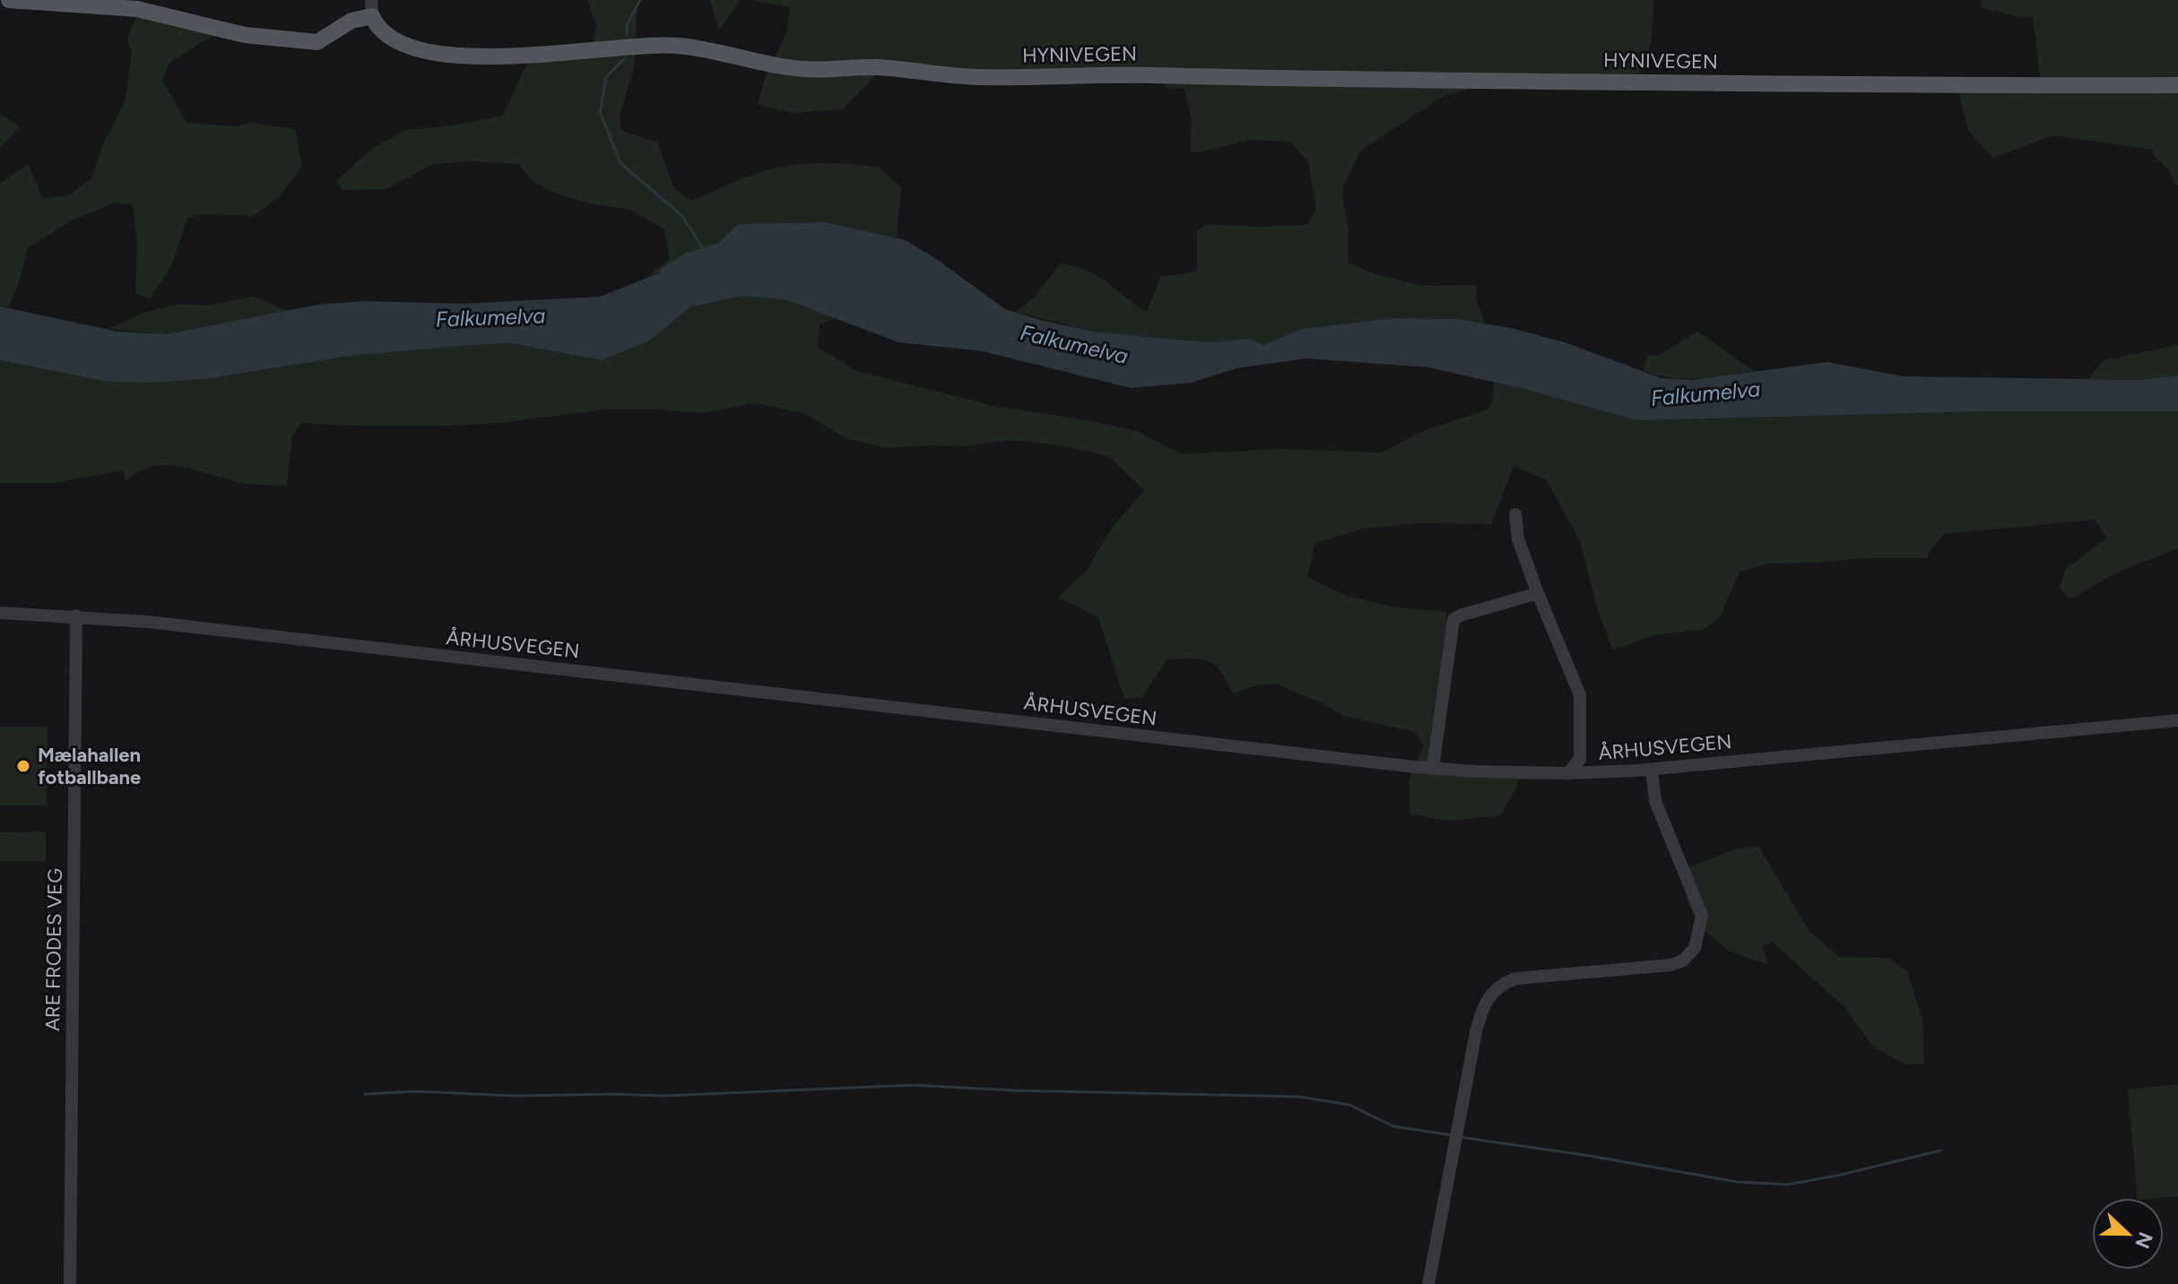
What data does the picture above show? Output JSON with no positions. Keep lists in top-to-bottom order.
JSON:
{
  "streets": {
    "main road": ["HYNIVEGEN"],
    "street": ["ÅRHUSVEGEN", "ARE FRODES VEG"]
  },
  "crossings": [
    ["ÅRHUSVEGEN", "ARE FRODES VEG"]
  ],
  "water": ["Falkumelva"],
  "places": ["Mælahallen fotballbane"],
  "north": "right"
}
